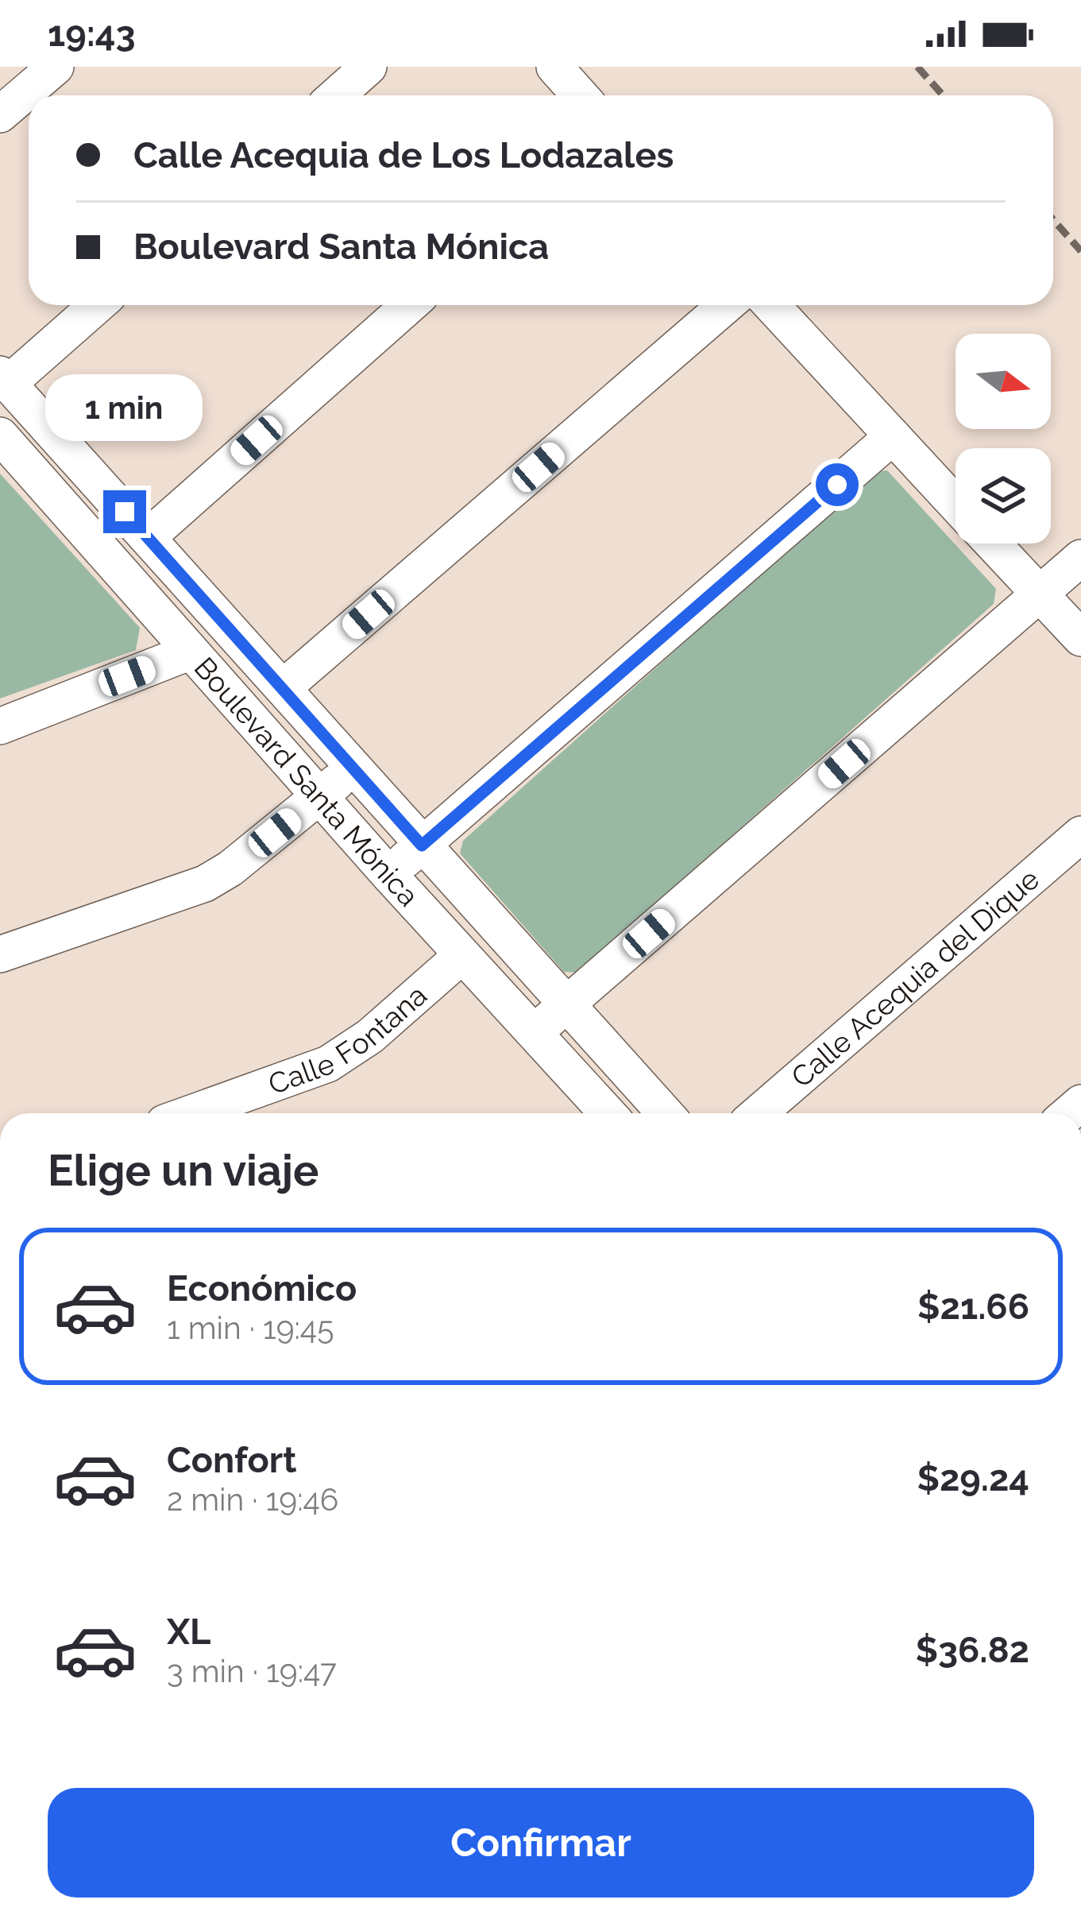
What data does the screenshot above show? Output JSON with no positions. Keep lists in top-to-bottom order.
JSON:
{
  "streets": {
    "street": ["Boulevard Santa Mónica", "Calle Acequia del Dique", "Calle Fontana"]
  },
  "crossings": [
    ["Boulevard Santa Mónica", "Calle Fontana"]
  ],
  "north": "right",
  "page": {
    "status": "19:43",
    "banner": ["Calle Acequia de Los Lodazales", "Boulevard Santa Mónica"],
    "bubble": "1 min",
    "heading": "Elige un viaje",
    "list": [
      {
        "name": "Económico",
        "note": "1 min · 19:45",
        "value": "$21.66"
      },
      {
        "name": "Confort",
        "note": "2 min · 19:46",
        "value": "$29.24"
      },
      {
        "name": "XL",
        "note": "3 min · 19:47",
        "value": "$36.82"
      }
    ],
    "buttons": "Confirmar"
  }
}
